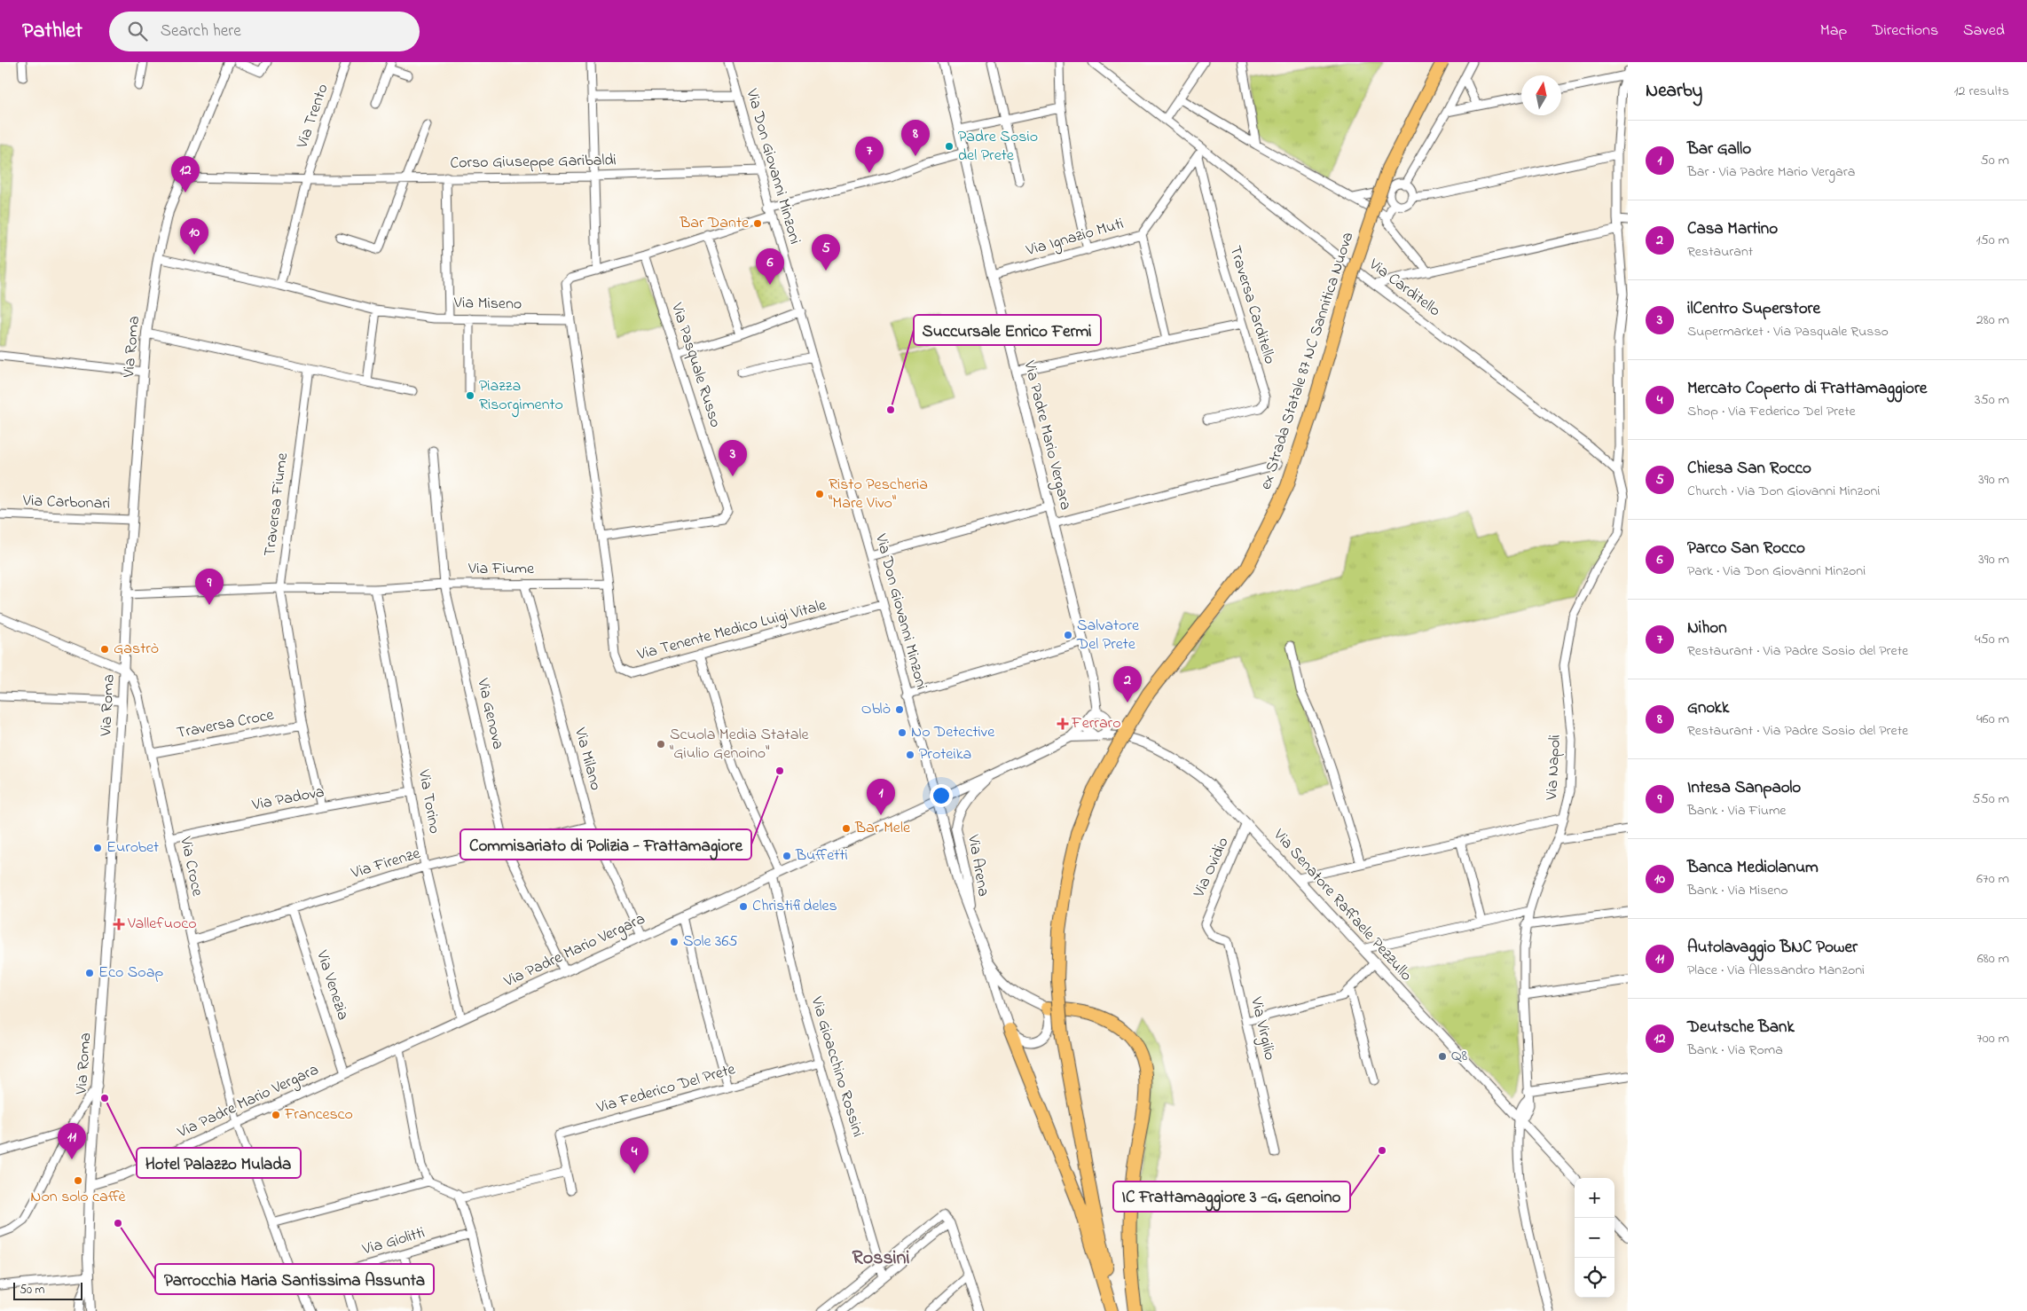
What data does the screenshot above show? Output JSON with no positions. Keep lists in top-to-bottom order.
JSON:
{
  "streets": {
    "highway": ["ex Strada Statale 87 NC Sannitica Nuova"],
    "street": [
      "Via Trento",
      "Corso Giuseppe Garibaldi",
      "Via Don Giovanni Minzoni",
      "Via Ignazio Muti",
      "Via Carditello",
      "Via Miseno",
      "Traversa Carditello",
      "Via Roma",
      "Via Pasquale Russo",
      "Via Padre Mario Vergara",
      "Via Carbonari",
      "Traversa Fiume",
      "Via Fiume",
      "Via Tenente Medico Luigi Vitale",
      "Via Genova",
      "Traversa Croce",
      "Via Milano",
      "Via Napoli",
      "Via Padova",
      "Via Torino",
      "Via Firenze",
      "Via Arena",
      "Via Croce",
      "Via Ovidio",
      "Via Senatore Raffaele Pezzullo",
      "Via Venezia",
      "Via Virgilio",
      "Via Gioacchino Rossini",
      "Via Federico Del Prete",
      "Via Giolitti"
    ]
  },
  "crossings": [
    ["Via Trento", "Corso Giuseppe Garibaldi"],
    ["Via Trento", "Via Miseno"],
    ["Corso Giuseppe Garibaldi", "Via Don Giovanni Minzoni"],
    ["Corso Giuseppe Garibaldi", "Via Roma"],
    ["Via Don Giovanni Minzoni", "Via Padre Mario Vergara"],
    ["Via Don Giovanni Minzoni", "Via Tenente Medico Luigi Vitale"],
    ["Via Don Giovanni Minzoni", "Via Arena"],
    ["Via Ignazio Muti", "Via Carditello"],
    ["Via Ignazio Muti", "Traversa Carditello"],
    ["Via Ignazio Muti", "Via Padre Mario Vergara"],
    ["Via Miseno", "Via Roma"],
    ["Via Roma", "Via Padre Mario Vergara"],
    ["Via Roma", "Via Carbonari"],
    ["Via Roma", "Via Fiume"],
    ["Via Roma", "Via Croce"],
    ["Via Padre Mario Vergara", "Via Genova"],
    ["Via Padre Mario Vergara", "Via Milano"],
    ["Via Padre Mario Vergara", "Via Torino"],
    ["Via Padre Mario Vergara", "Via Arena"],
    ["Via Padre Mario Vergara", "Via Croce"],
    ["Via Padre Mario Vergara", "Via Senatore Raffaele Pezzullo"],
    ["Via Padre Mario Vergara", "Via Venezia"],
    ["Via Padre Mario Vergara", "Via Gioacchino Rossini"],
    ["Traversa Fiume", "Via Fiume"],
    ["Traversa Fiume", "Traversa Croce"],
    ["Traversa Fiume", "Via Padova"],
    ["Via Fiume", "Via Tenente Medico Luigi Vitale"],
    ["Via Fiume", "Via Genova"],
    ["Via Fiume", "Via Milano"],
    ["Via Fiume", "Via Torino"],
    ["Via Tenente Medico Luigi Vitale", "Via Gioacchino Rossini"],
    ["Via Genova", "Via Firenze"],
    ["Traversa Croce", "Via Croce"],
    ["Via Milano", "Via Firenze"],
    ["Via Napoli", "Via Senatore Raffaele Pezzullo"],
    ["Via Padova", "Via Torino"],
    ["Via Padova", "Via Croce"],
    ["Via Torino", "Via Firenze"],
    ["Via Firenze", "Via Croce"],
    ["Via Firenze", "Via Venezia"],
    ["Via Croce", "Via Giolitti"],
    ["Via Ovidio", "Via Senatore Raffaele Pezzullo"],
    ["Via Ovidio", "Via Virgilio"],
    ["Via Gioacchino Rossini", "Via Federico Del Prete"]
  ],
  "districts": ["Rossini"],
  "places": {
    "other": [
      "Padre Sosio del Prete",
      "Bar Dante",
      "Piazza Risorgimento",
      "Succursale Enrico Fermi",
      "Risto Pescheria \"Mare Vivo\"",
      "Salvatore Del Prete",
      "Gastrò",
      "Oblò",
      "No Detective",
      "Scuola Media Statale \"Giulio Genoino\"",
      "Proteika",
      "Commisariato di Polizia - Frattamagiore",
      "Bar Mele",
      "Eurobet",
      "Buffetti",
      "Christifideles",
      "Sole 365",
      "Eco Soap",
      "Q8",
      "Hotel Palazzo Mulada",
      "Francesco",
      "IC Frattamaggiore 3 -G. Genoino",
      "Non solo caffè",
      "Parrocchia Maria Santissima Assunta"
    ],
    "health": ["Ferraro", "Vallefuoco"]
  },
  "scale_bar": "50 m",
  "north": "top",
  "page": {
    "header": "Pathlet",
    "search": "Search here",
    "nav": ["Map", "Directions", "Saved"],
    "heading": ["Nearby", "12 results"],
    "pins": [
      "8",
      "7",
      "12",
      "10",
      "5",
      "6",
      "3",
      "9",
      "2",
      "1",
      "11",
      "4"
    ],
    "list": [
      {
        "mark": "1",
        "name": "Bar Gallo",
        "note": "Bar · Via Padre Mario Vergara",
        "value": "50 m"
      },
      {
        "mark": "2",
        "name": "Casa Martino",
        "note": "Restaurant",
        "value": "150 m"
      },
      {
        "mark": "3",
        "name": "ilCentro Superstore",
        "note": "Supermarket · Via Pasquale Russo",
        "value": "280 m"
      },
      {
        "mark": "4",
        "name": "Mercato Coperto di Frattamaggiore",
        "note": "Shop · Via Federico Del Prete",
        "value": "350 m"
      },
      {
        "mark": "5",
        "name": "Chiesa San Rocco",
        "note": "Church · Via Don Giovanni Minzoni",
        "value": "390 m"
      },
      {
        "mark": "6",
        "name": "Parco San Rocco",
        "note": "Park · Via Don Giovanni Minzoni",
        "value": "390 m"
      },
      {
        "mark": "7",
        "name": "Nihon",
        "note": "Restaurant · Via Padre Sosio del Prete",
        "value": "450 m"
      },
      {
        "mark": "8",
        "name": "Gnokk",
        "note": "Restaurant · Via Padre Sosio del Prete",
        "value": "460 m"
      },
      {
        "mark": "9",
        "name": "Intesa Sanpaolo",
        "note": "Bank · Via Fiume",
        "value": "550 m"
      },
      {
        "mark": "10",
        "name": "Banca Mediolanum",
        "note": "Bank · Via Miseno",
        "value": "670 m"
      },
      {
        "mark": "11",
        "name": "Autolavaggio BNC Power",
        "note": "Place · Via Alessandro Manzoni",
        "value": "680 m"
      },
      {
        "mark": "12",
        "name": "Deutsche Bank",
        "note": "Bank · Via Roma",
        "value": "700 m"
      }
    ],
    "map_buttons": ["+", "−"],
    "scale": "50 m"
  }
}
